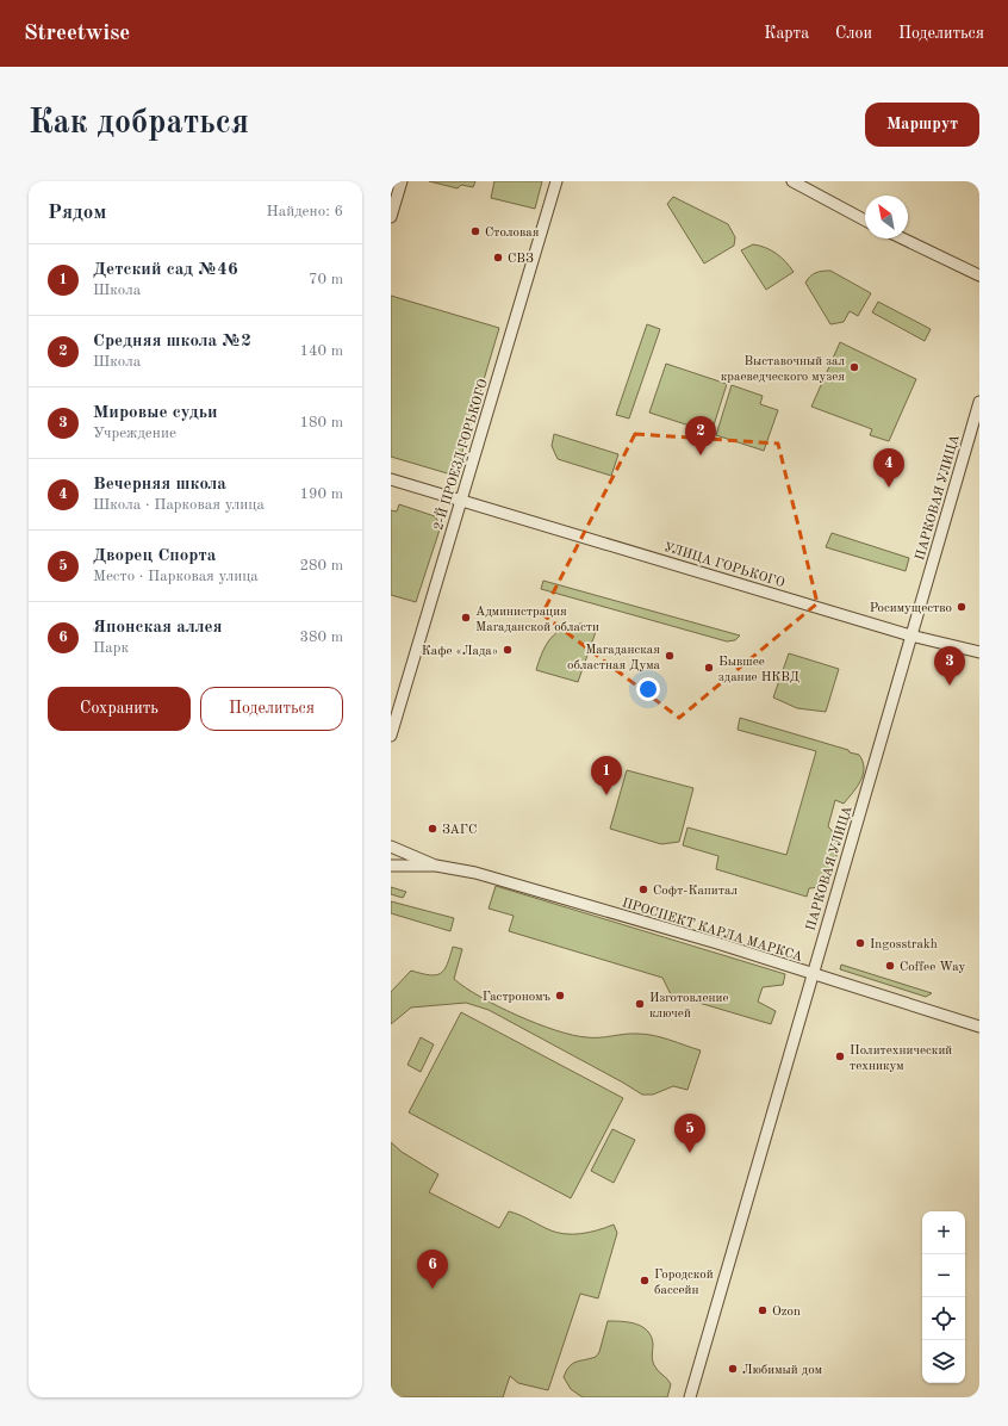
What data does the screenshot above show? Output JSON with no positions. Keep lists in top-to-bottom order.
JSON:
{
  "streets": {
    "street": [
      "2-Й ПРОЕЗД ГОРЬКОГО",
      "ПАРКОВАЯ УЛИЦА",
      "УЛИЦА ГОРЬКОГО",
      "ПРОСПЕКТ КАРЛА МАРКСА"
    ]
  },
  "crossings": [
    ["2-Й ПРОЕЗД ГОРЬКОГО", "УЛИЦА ГОРЬКОГО"],
    ["ПАРКОВАЯ УЛИЦА", "УЛИЦА ГОРЬКОГО"],
    ["ПАРКОВАЯ УЛИЦА", "ПРОСПЕКТ КАРЛА МАРКСА"]
  ],
  "places": [
    "Столовая",
    "СВЗ",
    "Выставочный зал краеведческого музея",
    "Росимущество",
    "Администрация Магаданской области",
    "Кафе «Лада»",
    "Магаданская областная Дума",
    "Бывшее здание НКВД",
    "ЗАГС",
    "Софт-Капитал",
    "Ingosstrakh",
    "Coffee Way",
    "Гастрономъ",
    "Изготовление ключей",
    "Политехнический техникум",
    "Городской бассейн",
    "Ozon",
    "Любимый дом"
  ],
  "north": "top left",
  "page": {
    "header": "Streetwise",
    "nav": ["Карта", "Слои", "Поделиться"],
    "buttons": [
      "Маршрут",
      ["Сохранить", "Поделиться"]
    ],
    "title": "Как добраться",
    "heading": ["Рядом", "Найдено: 6"],
    "list": [
      {
        "mark": "1",
        "name": "Детский сад №46",
        "note": "Школа",
        "value": "70 m"
      },
      {
        "mark": "2",
        "name": "Средняя школа №2",
        "note": "Школа",
        "value": "140 m"
      },
      {
        "mark": "3",
        "name": "Мировые судьи",
        "note": "Учреждение",
        "value": "180 m"
      },
      {
        "mark": "4",
        "name": "Вечерняя школа",
        "note": "Школа · Парковая улица",
        "value": "190 m"
      },
      {
        "mark": "5",
        "name": "Дворец Спорта",
        "note": "Место · Парковая улица",
        "value": "280 m"
      },
      {
        "mark": "6",
        "name": "Японская аллея",
        "note": "Парк",
        "value": "380 m"
      }
    ],
    "pins": [
      "2",
      "4",
      "3",
      "1",
      "5",
      "6"
    ],
    "map_buttons": ["+", "−"]
  }
}
